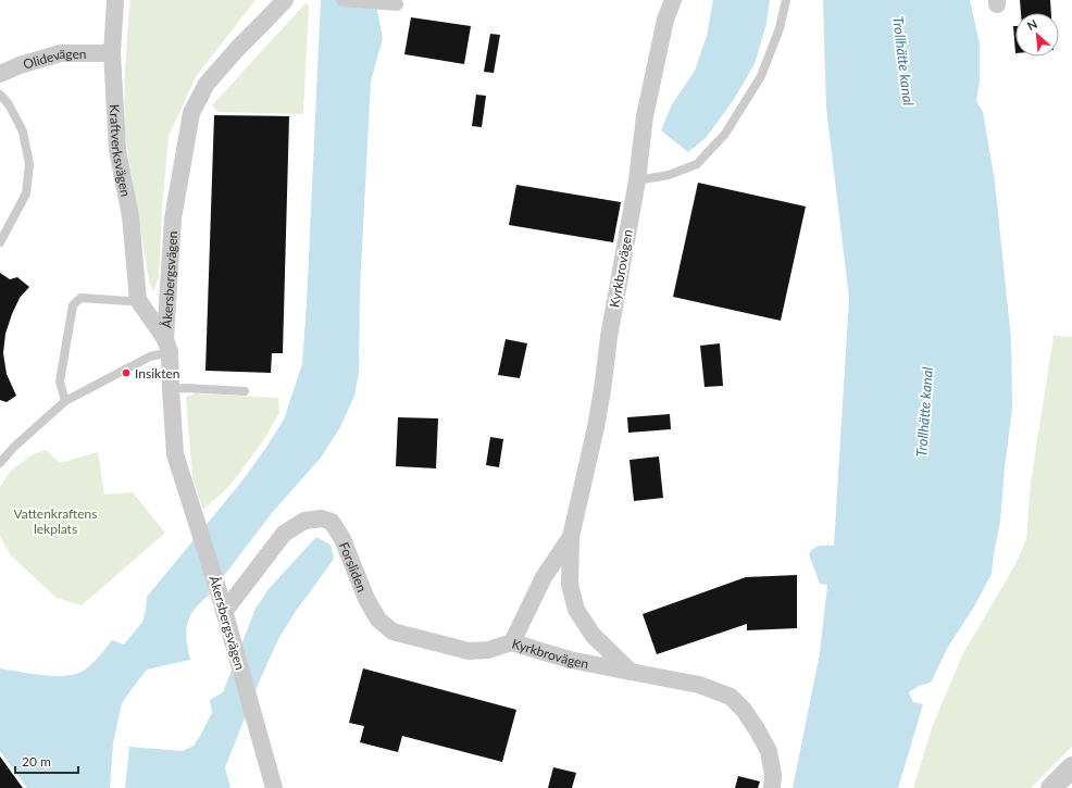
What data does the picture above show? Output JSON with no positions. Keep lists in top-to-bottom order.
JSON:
{
  "streets": {
    "street": [
      "Olidevägen",
      "Kraftverksvägen",
      "Kyrkbrovägen",
      "Åkersbergsvägen",
      "Forsliden"
    ]
  },
  "crossings": [
    ["Olidevägen", "Kraftverksvägen"],
    ["Kraftverksvägen", "Åkersbergsvägen"],
    ["Kyrkbrovägen", "Forsliden"],
    ["Åkersbergsvägen", "Forsliden"]
  ],
  "water": ["Trollhätte kanal"],
  "parks": ["Vattenkraftens lekplats"],
  "places": ["Insikten"],
  "scale_bar": "20 m",
  "north": "top left"
}
